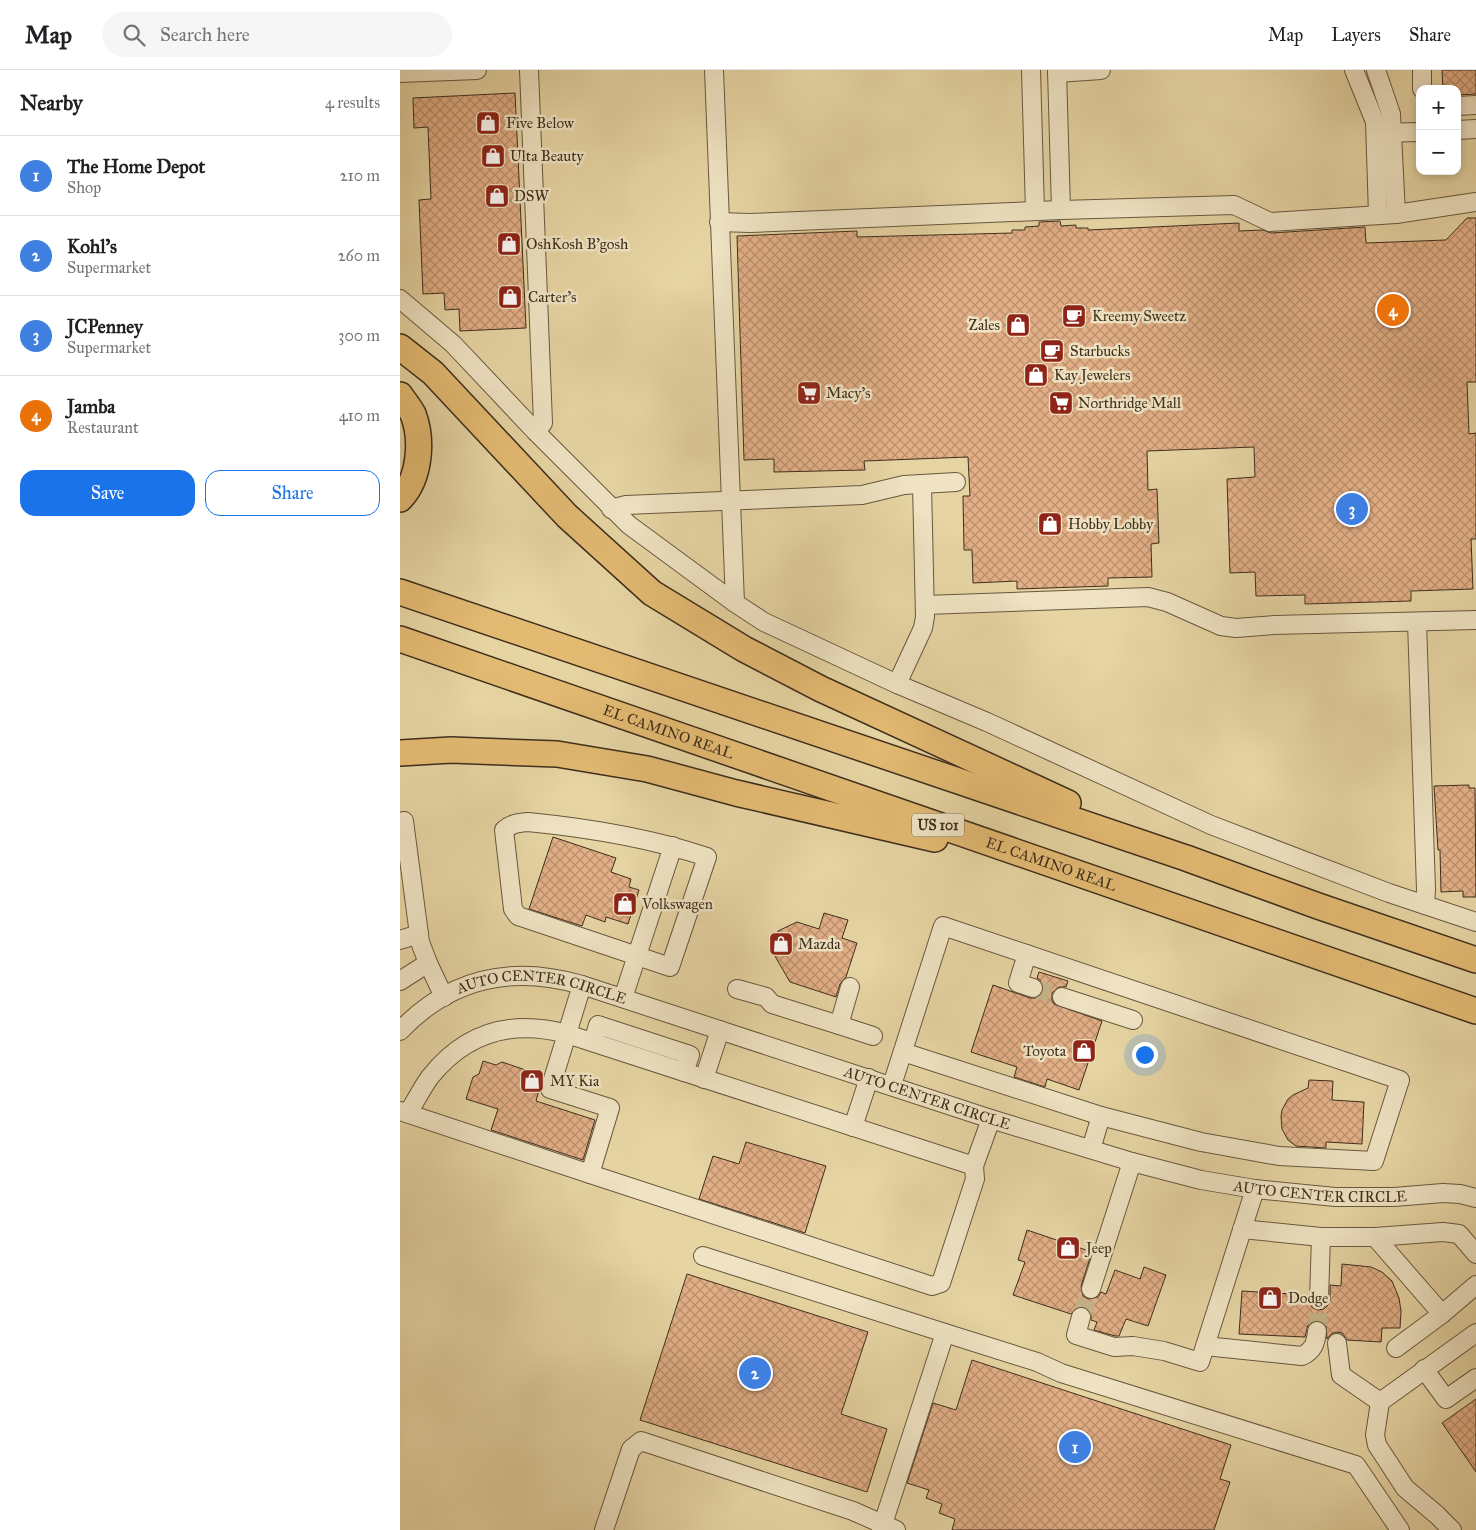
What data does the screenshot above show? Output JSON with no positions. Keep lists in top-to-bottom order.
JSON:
{
  "streets": {
    "highway": ["EL CAMINO REAL", "US 101"],
    "street": ["AUTO CENTER CIRCLE"]
  },
  "places": {
    "shop": [
      "Five Below",
      "Ulta Beauty",
      "DSW",
      "OshKosh B'gosh",
      "Carter's",
      "Zales",
      "Kay Jewelers",
      "Hobby Lobby",
      "Volkswagen",
      "Mazda",
      "Toyota",
      "MY Kia",
      "Jeep",
      "Dodge"
    ],
    "cafe": ["Kreemy Sweetz", "Starbucks"],
    "supermarket": ["Macy's", "Northridge Mall"]
  },
  "page": {
    "header": "Map",
    "search": "Search here",
    "nav": ["Map", "Layers", "Share"],
    "heading": ["Nearby", "4 results"],
    "map_buttons": ["+", "−"],
    "list": [
      {
        "mark": "1",
        "name": "The Home Depot",
        "note": "Shop",
        "value": "210 m"
      },
      {
        "mark": "2",
        "name": "Kohl's",
        "note": "Supermarket",
        "value": "260 m"
      },
      {
        "mark": "3",
        "name": "JCPenney",
        "note": "Supermarket",
        "value": "300 m"
      },
      {
        "mark": "4",
        "name": "Jamba",
        "note": "Restaurant",
        "value": "410 m"
      }
    ],
    "pins": [
      "4",
      "3",
      "2",
      "1"
    ],
    "buttons": ["Save", "Share"]
  }
}
